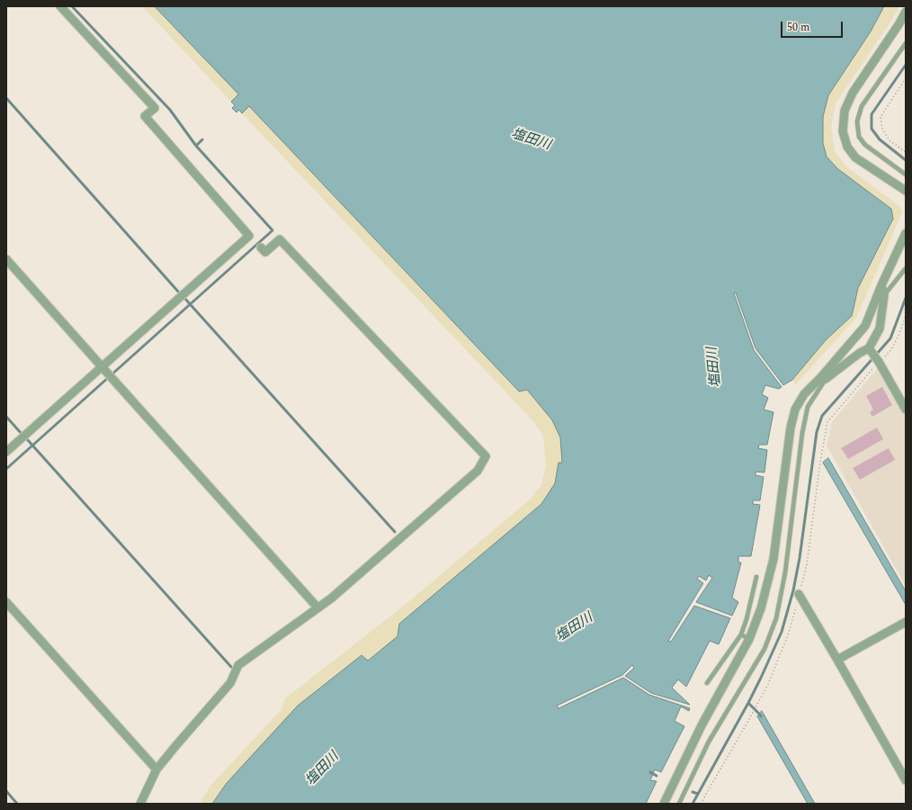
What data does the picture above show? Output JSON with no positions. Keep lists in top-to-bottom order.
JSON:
{
  "water": ["塩田川"],
  "scale_bar": "50 m"
}
